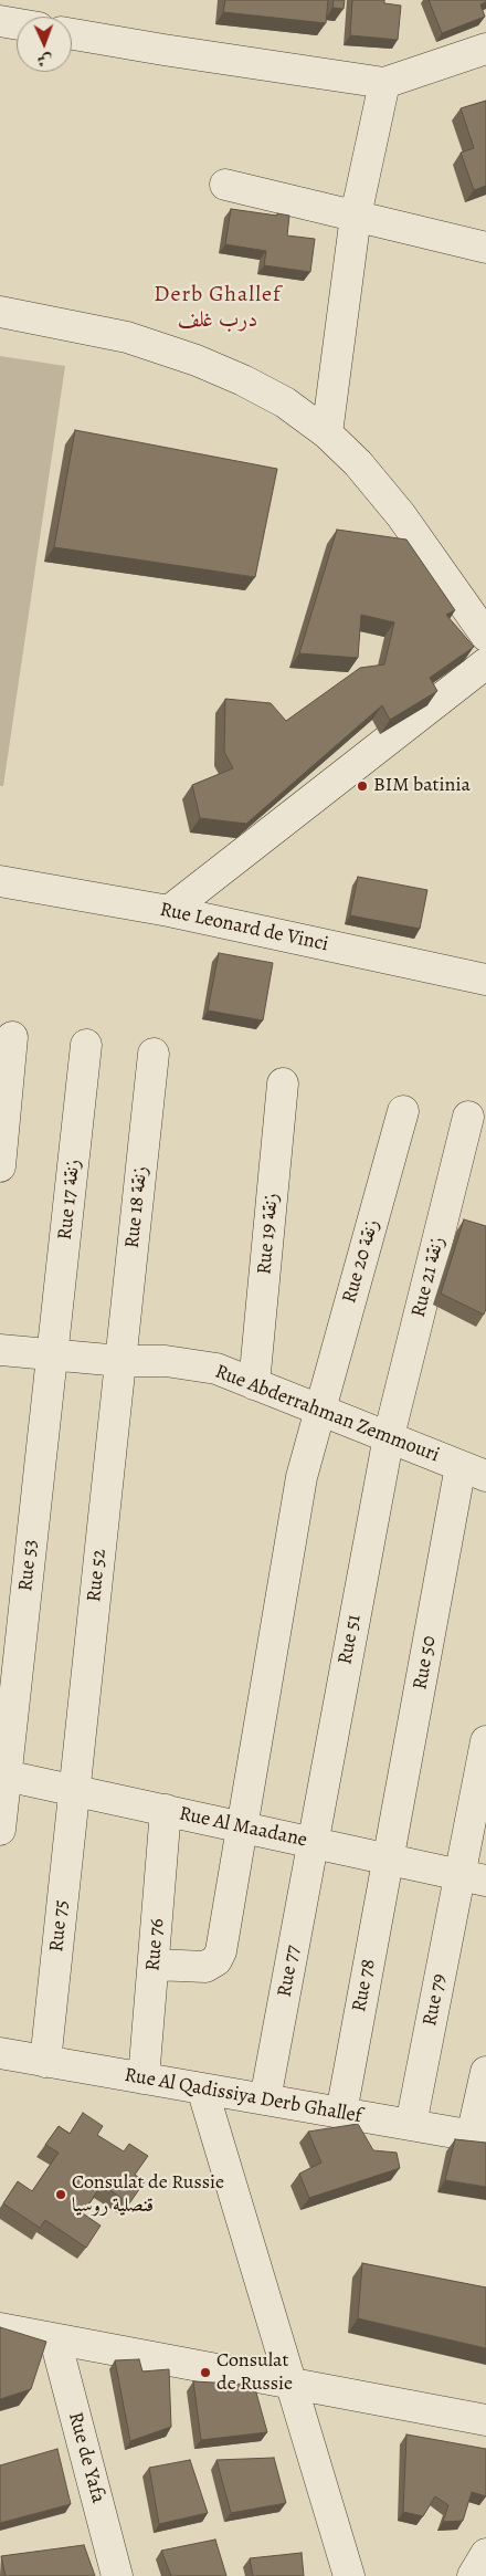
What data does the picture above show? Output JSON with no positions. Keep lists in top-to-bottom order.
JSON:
{
  "streets": {
    "street": [
      "Rue Leonard de Vinci",
      "Rue 17 زنقة",
      "Rue 18 زنقة",
      "Rue 19 زنقة",
      "Rue 20 زنقة",
      "Rue 21 زنقة",
      "Rue Abderrahman Zemmouri",
      "Rue 53",
      "Rue 52",
      "Rue 51",
      "Rue 50",
      "Rue Al Maadane",
      "Rue 75",
      "Rue 76",
      "Rue 77",
      "Rue 78",
      "Rue 79",
      "Rue Al Qadissiya Derb Ghallef",
      "Rue de Yafa"
    ]
  },
  "crossings": [
    ["Rue 17 زنقة", "Rue Abderrahman Zemmouri"],
    ["Rue 17 زنقة", "Rue 53"],
    ["Rue 18 زنقة", "Rue Abderrahman Zemmouri"],
    ["Rue 18 زنقة", "Rue 52"],
    ["Rue 19 زنقة", "Rue Abderrahman Zemmouri"],
    ["Rue 20 زنقة", "Rue Abderrahman Zemmouri"],
    ["Rue 20 زنقة", "Rue Al Maadane"],
    ["Rue 20 زنقة", "Rue 76"],
    ["Rue 21 زنقة", "Rue Abderrahman Zemmouri"],
    ["Rue 21 زنقة", "Rue 51"],
    ["Rue Abderrahman Zemmouri", "Rue 53"],
    ["Rue Abderrahman Zemmouri", "Rue 52"],
    ["Rue Abderrahman Zemmouri", "Rue 51"],
    ["Rue Abderrahman Zemmouri", "Rue 50"],
    ["Rue 53", "Rue Al Maadane"],
    ["Rue 52", "Rue Al Maadane"],
    ["Rue 52", "Rue 75"],
    ["Rue 51", "Rue Al Maadane"],
    ["Rue 51", "Rue 77"],
    ["Rue 50", "Rue Al Maadane"],
    ["Rue 50", "Rue 78"],
    ["Rue Al Maadane", "Rue 75"],
    ["Rue Al Maadane", "Rue 76"],
    ["Rue Al Maadane", "Rue 77"],
    ["Rue Al Maadane", "Rue 78"],
    ["Rue Al Maadane", "Rue 79"],
    ["Rue 75", "Rue Al Qadissiya Derb Ghallef"],
    ["Rue 76", "Rue Al Qadissiya Derb Ghallef"],
    ["Rue 77", "Rue Al Qadissiya Derb Ghallef"],
    ["Rue 78", "Rue Al Qadissiya Derb Ghallef"],
    ["Rue 79", "Rue Al Qadissiya Derb Ghallef"]
  ],
  "districts": ["Derb Ghallef درب غلف"],
  "places": ["BIM batinia", "Consulat de Russie قنصلية روسيا", "Consulat de Russie"],
  "north": "bottom"
}
